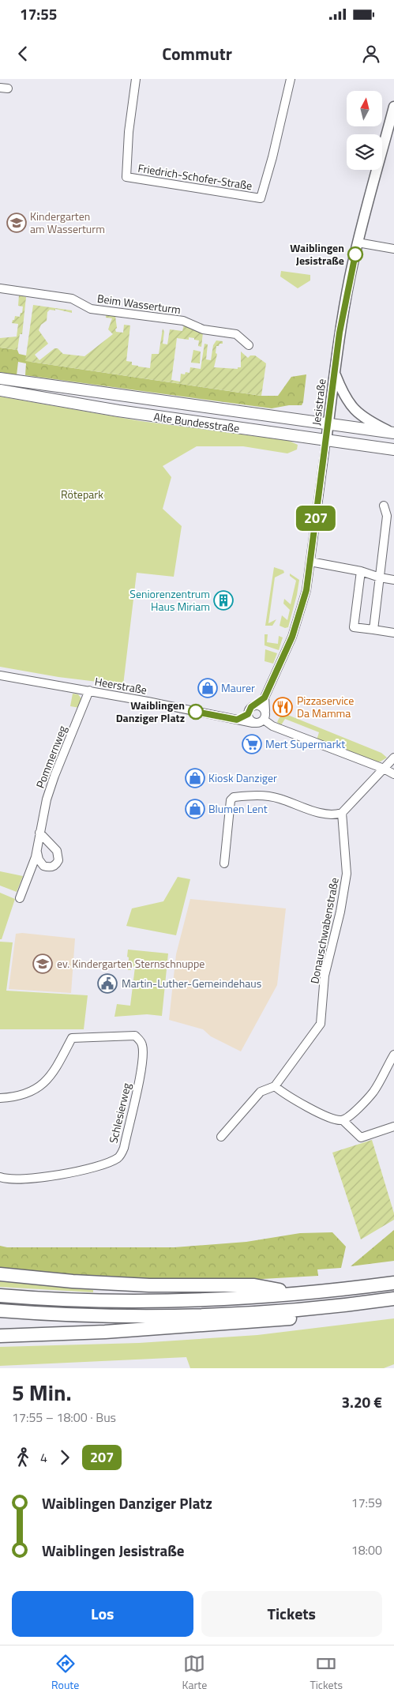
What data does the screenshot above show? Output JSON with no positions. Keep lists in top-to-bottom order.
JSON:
{
  "streets": {
    "main road": ["Alte Bundesstraße"],
    "street": [
      "Friedrich-Schofer-Straße",
      "Beim Wasserturm",
      "Jesistraße",
      "Heerstraße",
      "Pommernweg",
      "Donauschwabenstraße",
      "Schlesierweg"
    ]
  },
  "crossings": [
    ["Jesistraße", "Alte Bundesstraße"],
    ["Jesistraße", "Heerstraße"],
    ["Heerstraße", "Pommernweg"]
  ],
  "parks": ["Rötepark"],
  "places": {
    "school or university": ["Kindergarten am Wasserturm", "ev. Kindergarten Sternschnuppe"],
    "other": ["Waiblingen Jesistraße", "Waiblingen Danziger Platz"],
    "building": ["Seniorenzentrum Haus Miriam"],
    "shop": ["Maurer", "Kiosk Danziger", "Blumen Lent"],
    "restaurant": ["Pizzaservice Da Mamma"],
    "supermarket": ["Mert Supermarkt"],
    "public building": ["Martin-Luther-Gemeindehaus"]
  },
  "lines": ["bus line 207"],
  "north": "top",
  "page": {
    "status": "17:55",
    "header": "Commutr",
    "on_map": "207",
    "heading": ["5 Min.", "17:55 – 18:00 · Bus", "3.20 €"],
    "legs": ["4", "207"],
    "list": [
      {
        "name": "Waiblingen Danziger Platz",
        "value": "17:59"
      },
      {
        "name": "Waiblingen Jesistraße",
        "value": "18:00"
      }
    ],
    "buttons": ["Los", "Tickets"],
    "tabs": ["Route", "Karte", "Tickets"]
  }
}
